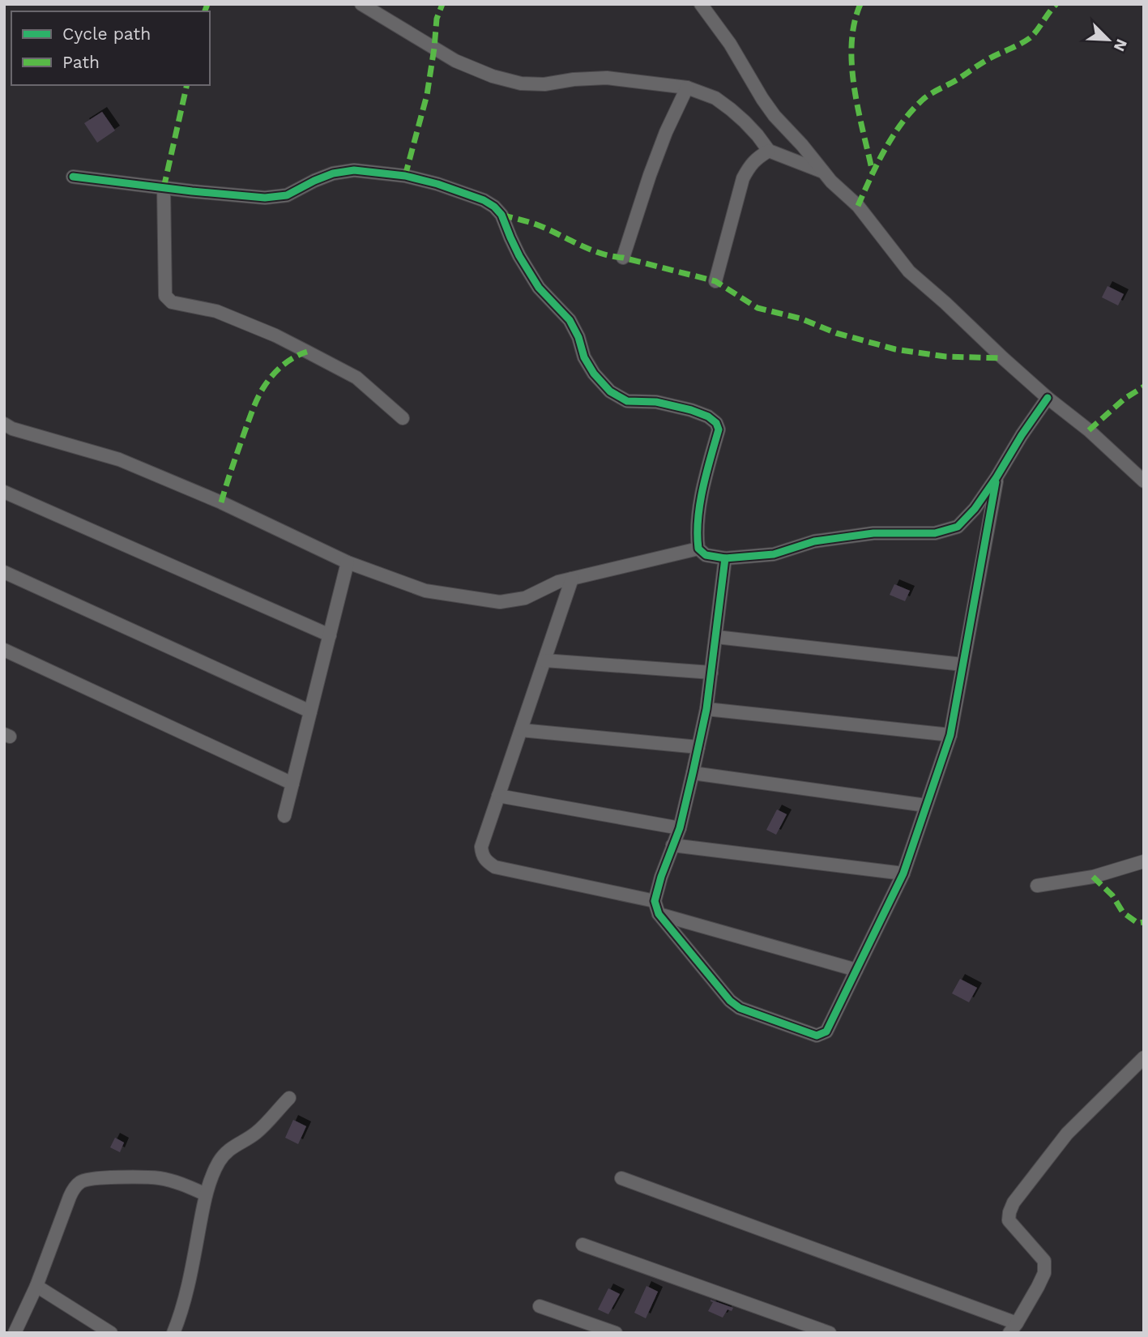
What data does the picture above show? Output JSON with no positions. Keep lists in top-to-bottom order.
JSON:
{
  "legend": ["Cycle path", "Path"],
  "north": "bottom right"
}
